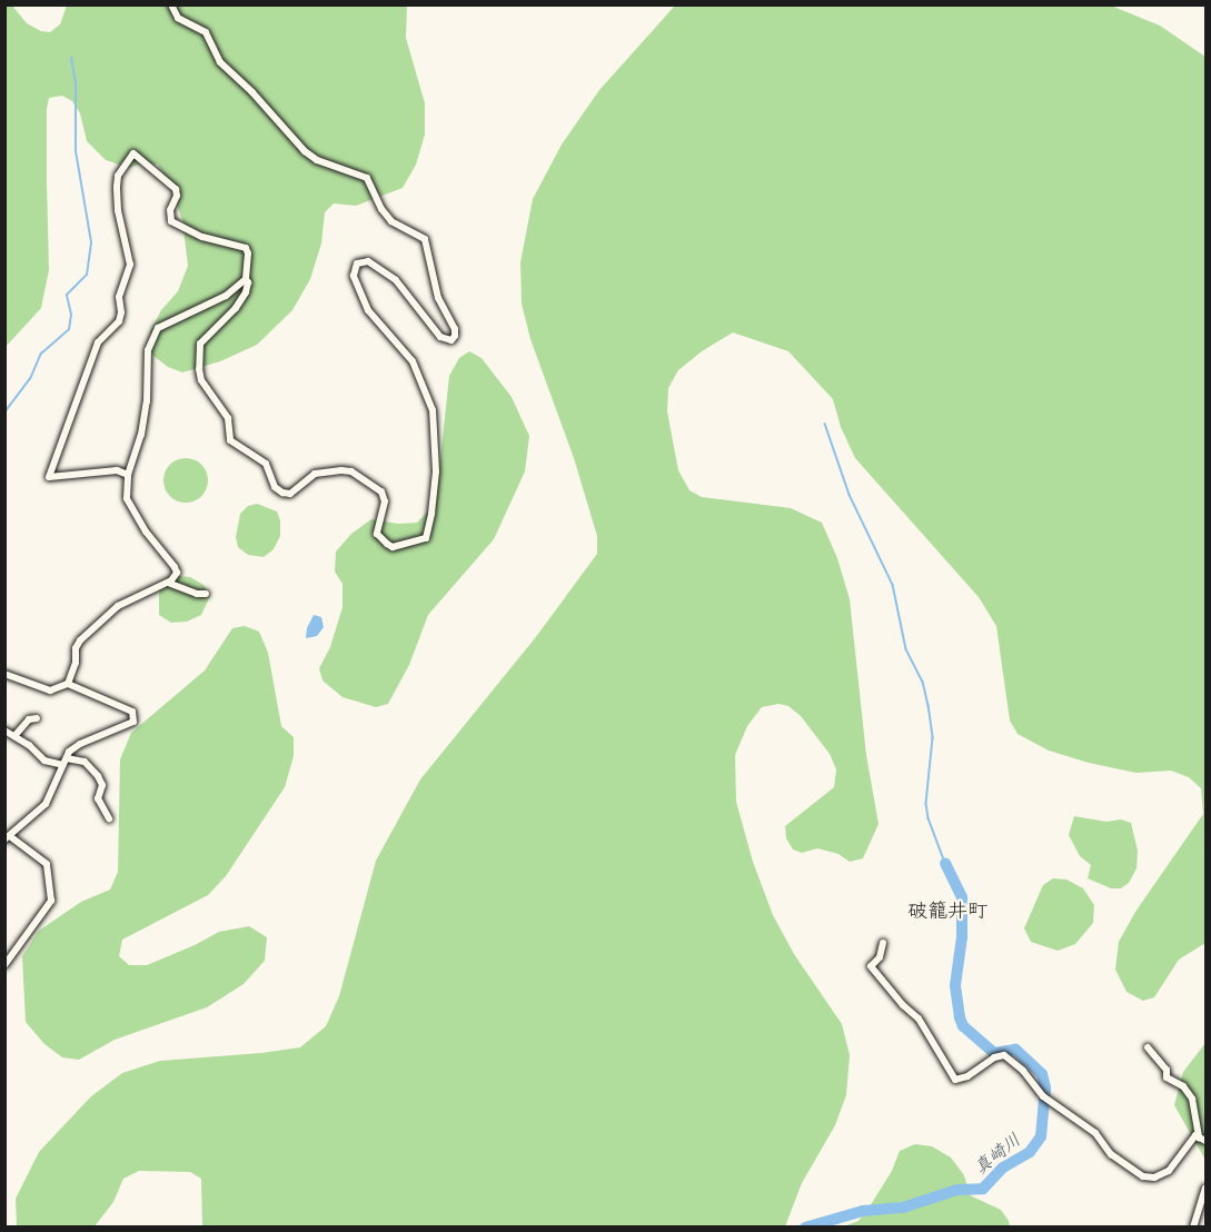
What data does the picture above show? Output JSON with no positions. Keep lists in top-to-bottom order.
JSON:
{
  "districts": ["破籠井町"],
  "water": ["真崎川"]
}
